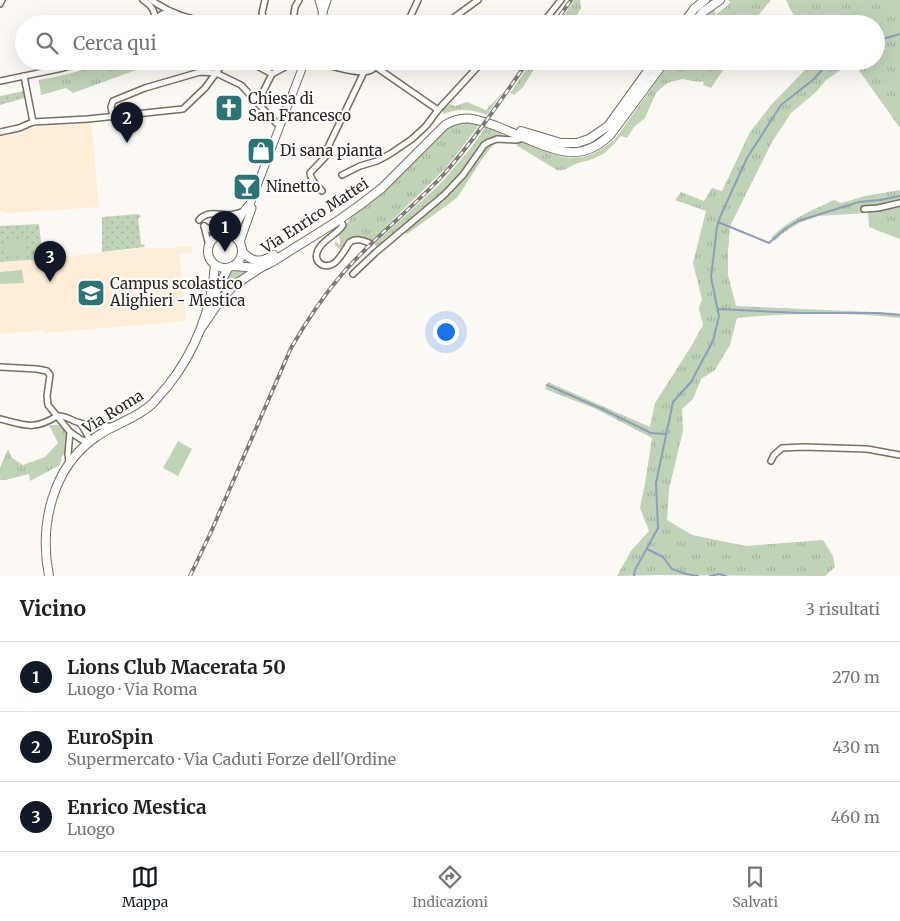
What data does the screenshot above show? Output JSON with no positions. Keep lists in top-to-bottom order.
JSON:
{
  "streets": {
    "main road": ["Via Enrico Mattei", "Via Roma"]
  },
  "crossings": [
    ["Via Enrico Mattei", "Via Roma"]
  ],
  "places": {
    "church": ["Chiesa di San Francesco"],
    "shop": ["Di sana pianta"],
    "bar": ["Ninetto"],
    "school or university": ["Campus scolastico Alighieri - Mestica"]
  },
  "page": {
    "search": "Cerca qui",
    "pins": ["2", "1", "3"],
    "heading": ["Vicino", "3 risultati"],
    "list": [
      {
        "mark": "1",
        "name": "Lions Club Macerata 50",
        "note": "Luogo · Via Roma",
        "value": "270 m"
      },
      {
        "mark": "2",
        "name": "EuroSpin",
        "note": "Supermercato · Via Caduti Forze dell'Ordine",
        "value": "430 m"
      },
      {
        "mark": "3",
        "name": "Enrico Mestica",
        "note": "Luogo",
        "value": "460 m"
      }
    ],
    "nav": ["Mappa", "Indicazioni", "Salvati"]
  }
}
